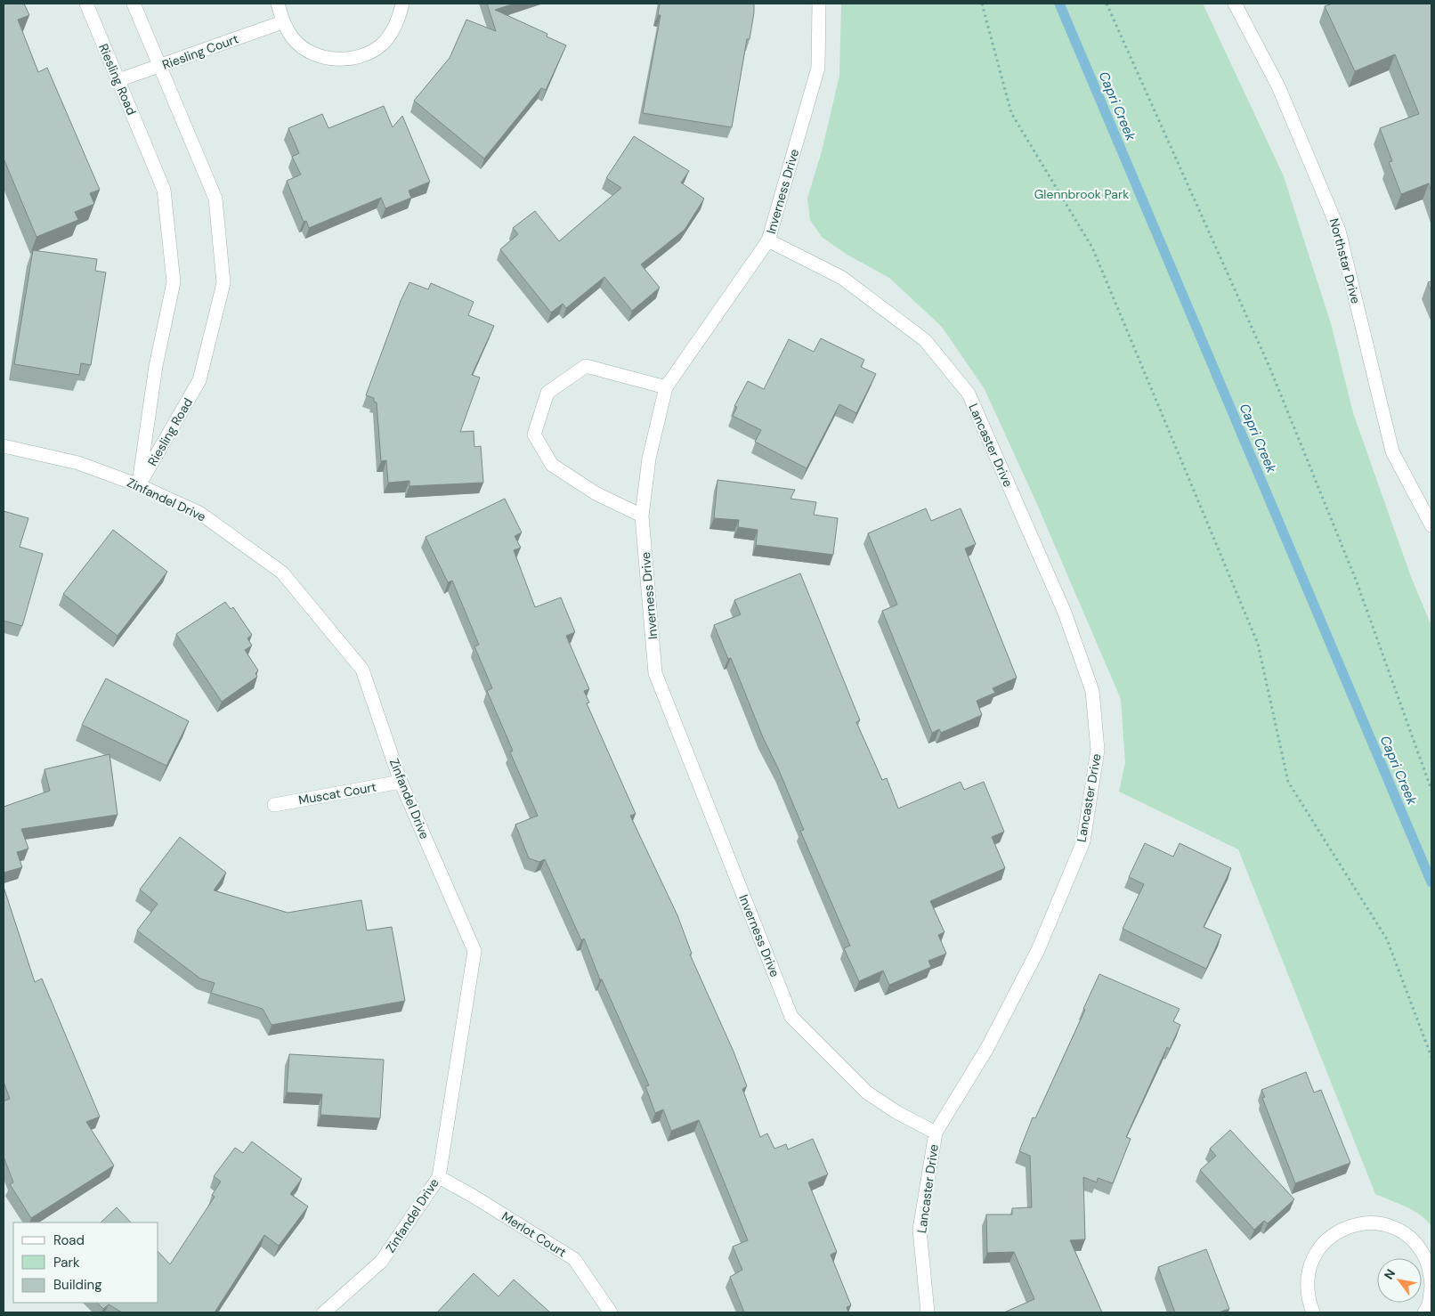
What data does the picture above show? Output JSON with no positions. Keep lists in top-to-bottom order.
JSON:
{
  "streets": {
    "street": [
      "Riesling Court",
      "Riesling Road",
      "Inverness Drive",
      "Northstar Drive",
      "Lancaster Drive",
      "Zinfandel Drive",
      "Muscat Court",
      "Merlot Court"
    ]
  },
  "crossings": [
    ["Riesling Court", "Riesling Road"],
    ["Riesling Road", "Zinfandel Drive"],
    ["Inverness Drive", "Lancaster Drive"],
    ["Zinfandel Drive", "Muscat Court"],
    ["Zinfandel Drive", "Merlot Court"]
  ],
  "water": ["Capri Creek"],
  "parks": ["Glennbrook Park"],
  "legend": ["Road", "Park", "Building"],
  "north": "top left"
}
